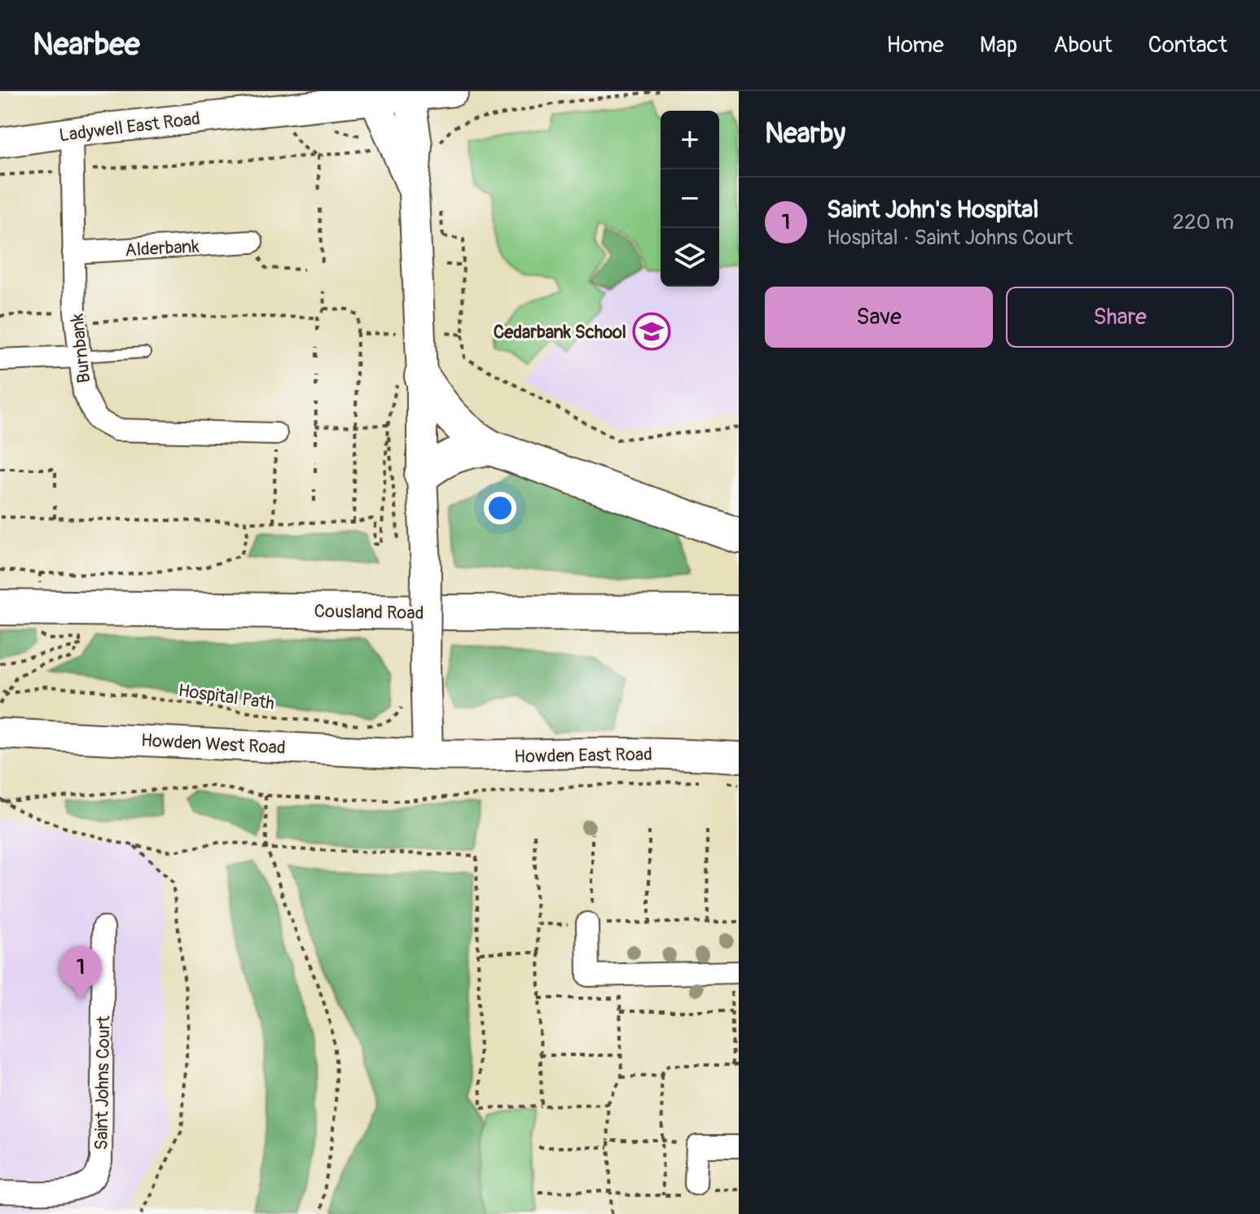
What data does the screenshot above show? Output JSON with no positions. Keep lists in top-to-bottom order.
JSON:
{
  "streets": {
    "main road": ["Cousland Road"],
    "street": [
      "Ladywell East Road",
      "Alderbank",
      "Burnbank",
      "Howden West Road",
      "Howden East Road",
      "Saint Johns Court"
    ],
    "path": ["Hospital Path"]
  },
  "crossings": [
    ["Ladywell East Road", "Burnbank"],
    ["Alderbank", "Burnbank"],
    ["Howden West Road", "Howden East Road"]
  ],
  "places": {
    "school or university": ["Cedarbank School"]
  },
  "page": {
    "header": "Nearbee",
    "nav": [
      "Home",
      "Map",
      "About",
      "Contact"
    ],
    "heading": "Nearby",
    "map_buttons": ["+", "−"],
    "list": [
      {
        "mark": "1",
        "name": "Saint John's Hospital",
        "note": "Hospital · Saint Johns Court",
        "value": "220 m"
      }
    ],
    "buttons": ["Save", "Share"],
    "pins": "1"
  }
}
